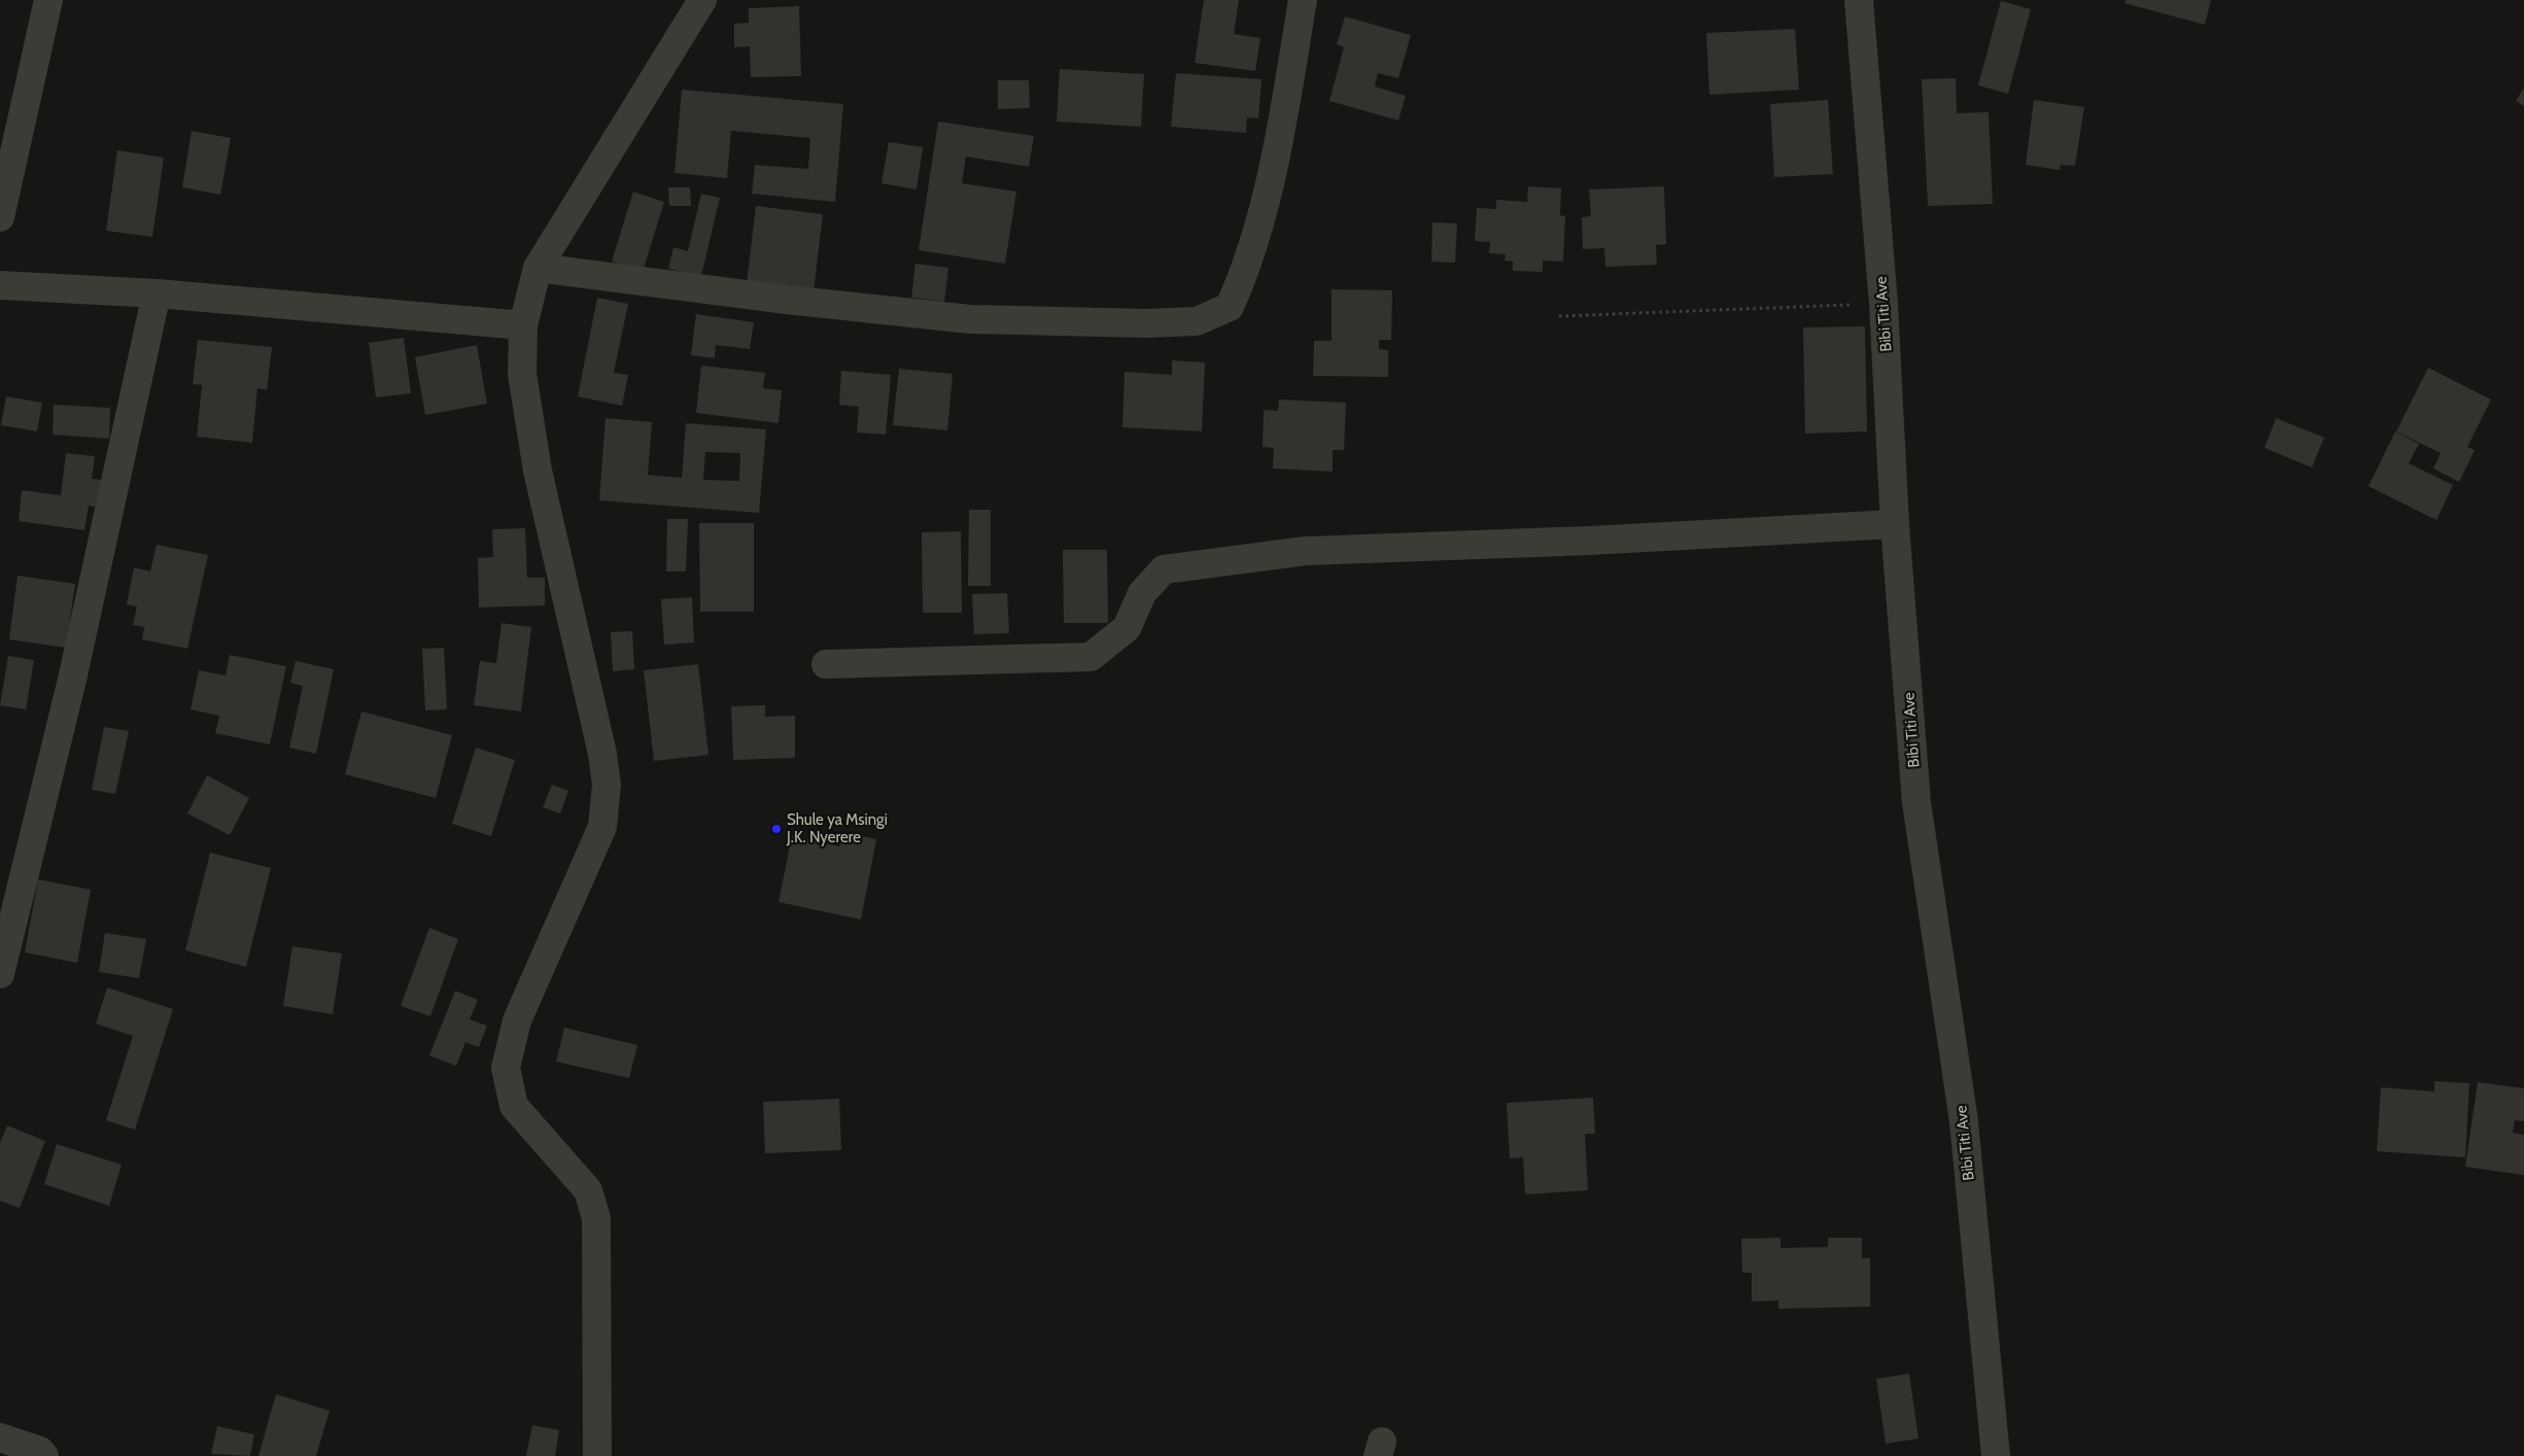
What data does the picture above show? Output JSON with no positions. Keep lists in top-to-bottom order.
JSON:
{
  "streets": {
    "street": ["Bibi Titi Ave"]
  },
  "places": ["Shule ya Msingi J.K. Nyerere"]
}
